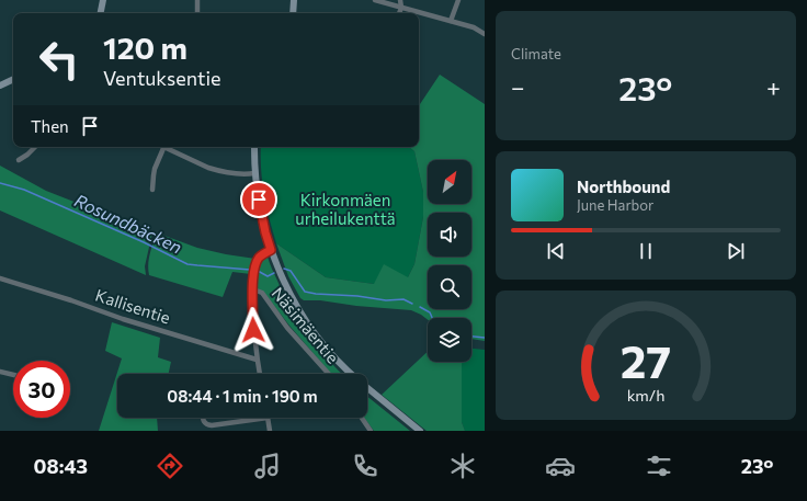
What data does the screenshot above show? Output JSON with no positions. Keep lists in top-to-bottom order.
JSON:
{
  "streets": {
    "street": ["Kallisentie", "Näsimäentie"]
  },
  "water": ["Rosundbäcken"],
  "parks": ["Kirkonmäen urheilukenttä"],
  "north": "top right",
  "page": {
    "tile": "Climate",
    "turn": ["120 m", "Ventuksentie"],
    "heat": ["−", "23°", "+"],
    "then": "Then",
    "song": ["Northbound", "June Harbor"],
    "limit": "30",
    "trip": "08:44 · 1 min · 190 m",
    "tabs": ["08:43", "23°"],
    "gauge": ["27", "km/h"]
  }
}
